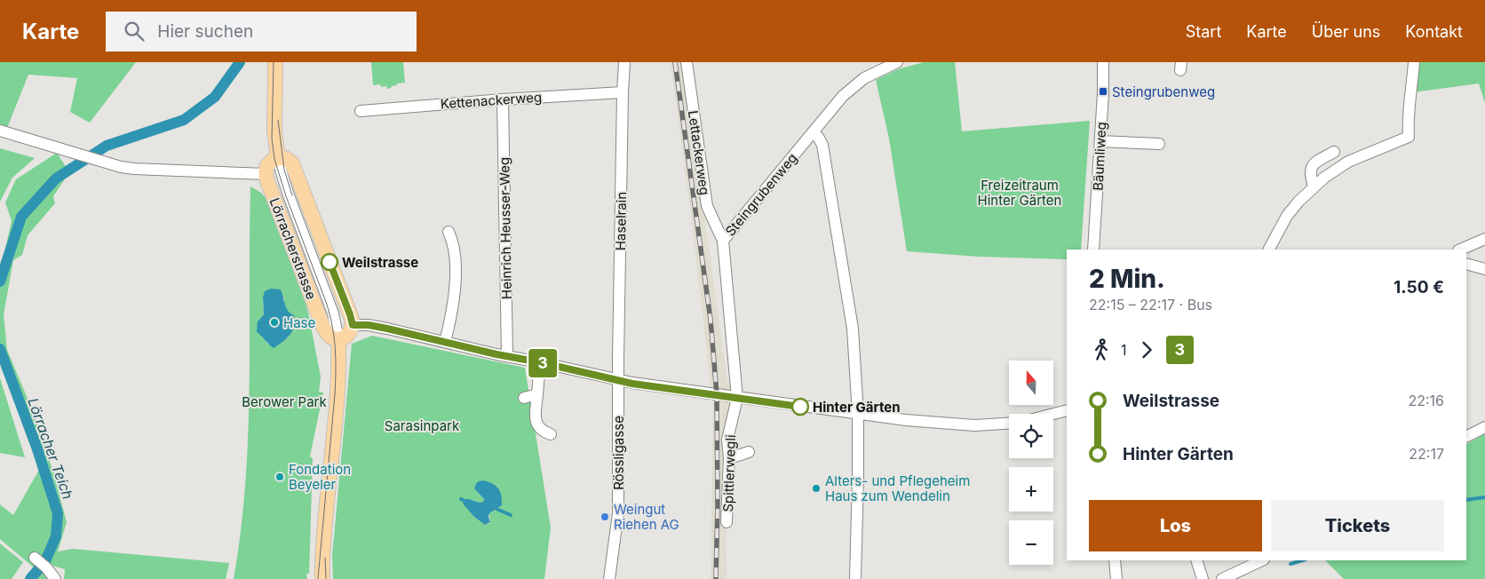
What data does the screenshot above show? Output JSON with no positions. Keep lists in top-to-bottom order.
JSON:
{
  "streets": {
    "main road": ["Lörracherstrasse"],
    "street": [
      "Kettenackerweg",
      "Lettackerweg",
      "Bäumliweg",
      "Steingrubenweg",
      "Haselrain",
      "Heinrich Heusser-Weg",
      "Rössligasse",
      "Spittlerwegli"
    ]
  },
  "crossings": [
    ["Kettenackerweg", "Haselrain"],
    ["Kettenackerweg", "Heinrich Heusser-Weg"],
    ["Lettackerweg", "Steingrubenweg"],
    ["Steingrubenweg", "Spittlerwegli"],
    ["Haselrain", "Rössligasse"]
  ],
  "water": ["Lörracher Teich"],
  "parks": ["Freizeitraum Hinter Gärten", "Berower Park", "Sarasinpark"],
  "places": {
    "transit": ["Steingrubenweg"],
    "other": [
      "Weilstrasse",
      "Hase",
      "Hinter Gärten",
      "Fondation Beyeler",
      "Alters- und Pflegeheim Haus zum Wendelin",
      "Weingut Riehen AG"
    ]
  },
  "lines": ["bus line 3"],
  "north": "top",
  "page": {
    "header": "Karte",
    "search": "Hier suchen",
    "nav": [
      "Start",
      "Karte",
      "Über uns",
      "Kontakt"
    ],
    "on_map": "3",
    "heading": ["2 Min.", "22:15 – 22:17 · Bus", "1.50 €"],
    "legs": ["1", "3"],
    "map_buttons": ["+", "−"],
    "list": [
      {
        "name": "Weilstrasse",
        "value": "22:16"
      },
      {
        "name": "Hinter Gärten",
        "value": "22:17"
      }
    ],
    "buttons": ["Los", "Tickets"]
  }
}
